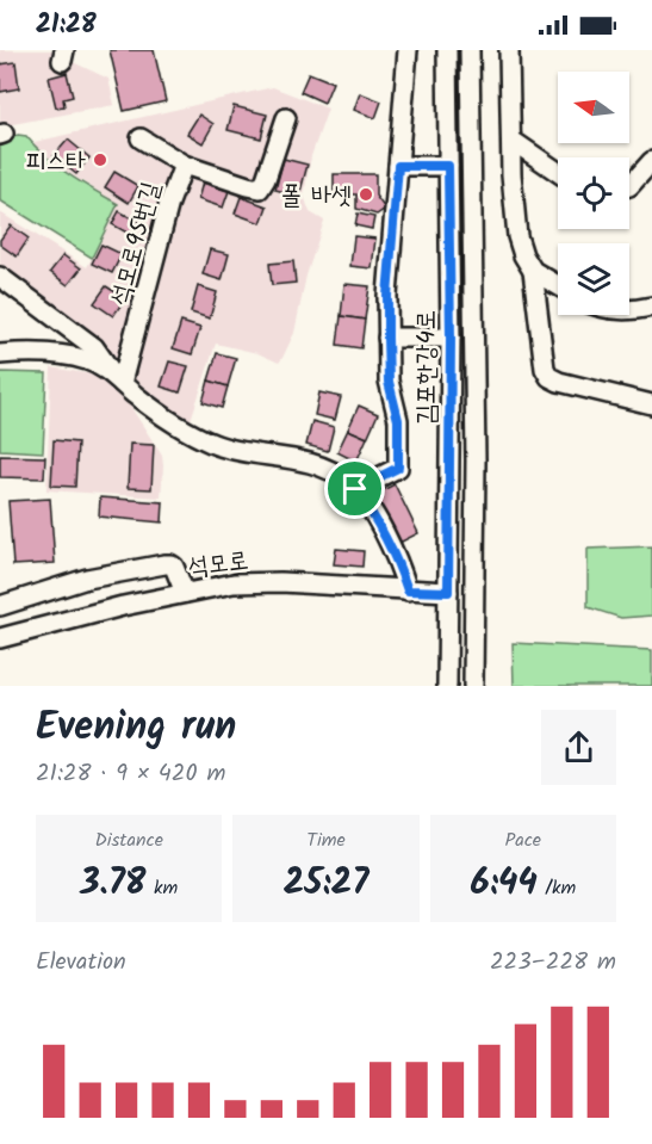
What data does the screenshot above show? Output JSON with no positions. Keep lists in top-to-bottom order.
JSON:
{
  "streets": {
    "street": ["석모로95번길", "김포한강4로", "석모로"]
  },
  "crossings": [
    ["김포한강4로", "석모로"]
  ],
  "places": ["피스타", "폴 바셋"],
  "north": "left",
  "page": {
    "status": "21:28",
    "heading": ["Evening run", "21:28 · 9 × 420 m"],
    "stats": [
      ["Distance", "3.78 km"],
      ["Time", "25:27"],
      ["Pace", "6:44 /km"]
    ],
    "chart": ["Elevation", "223–228 m"]
  }
}
